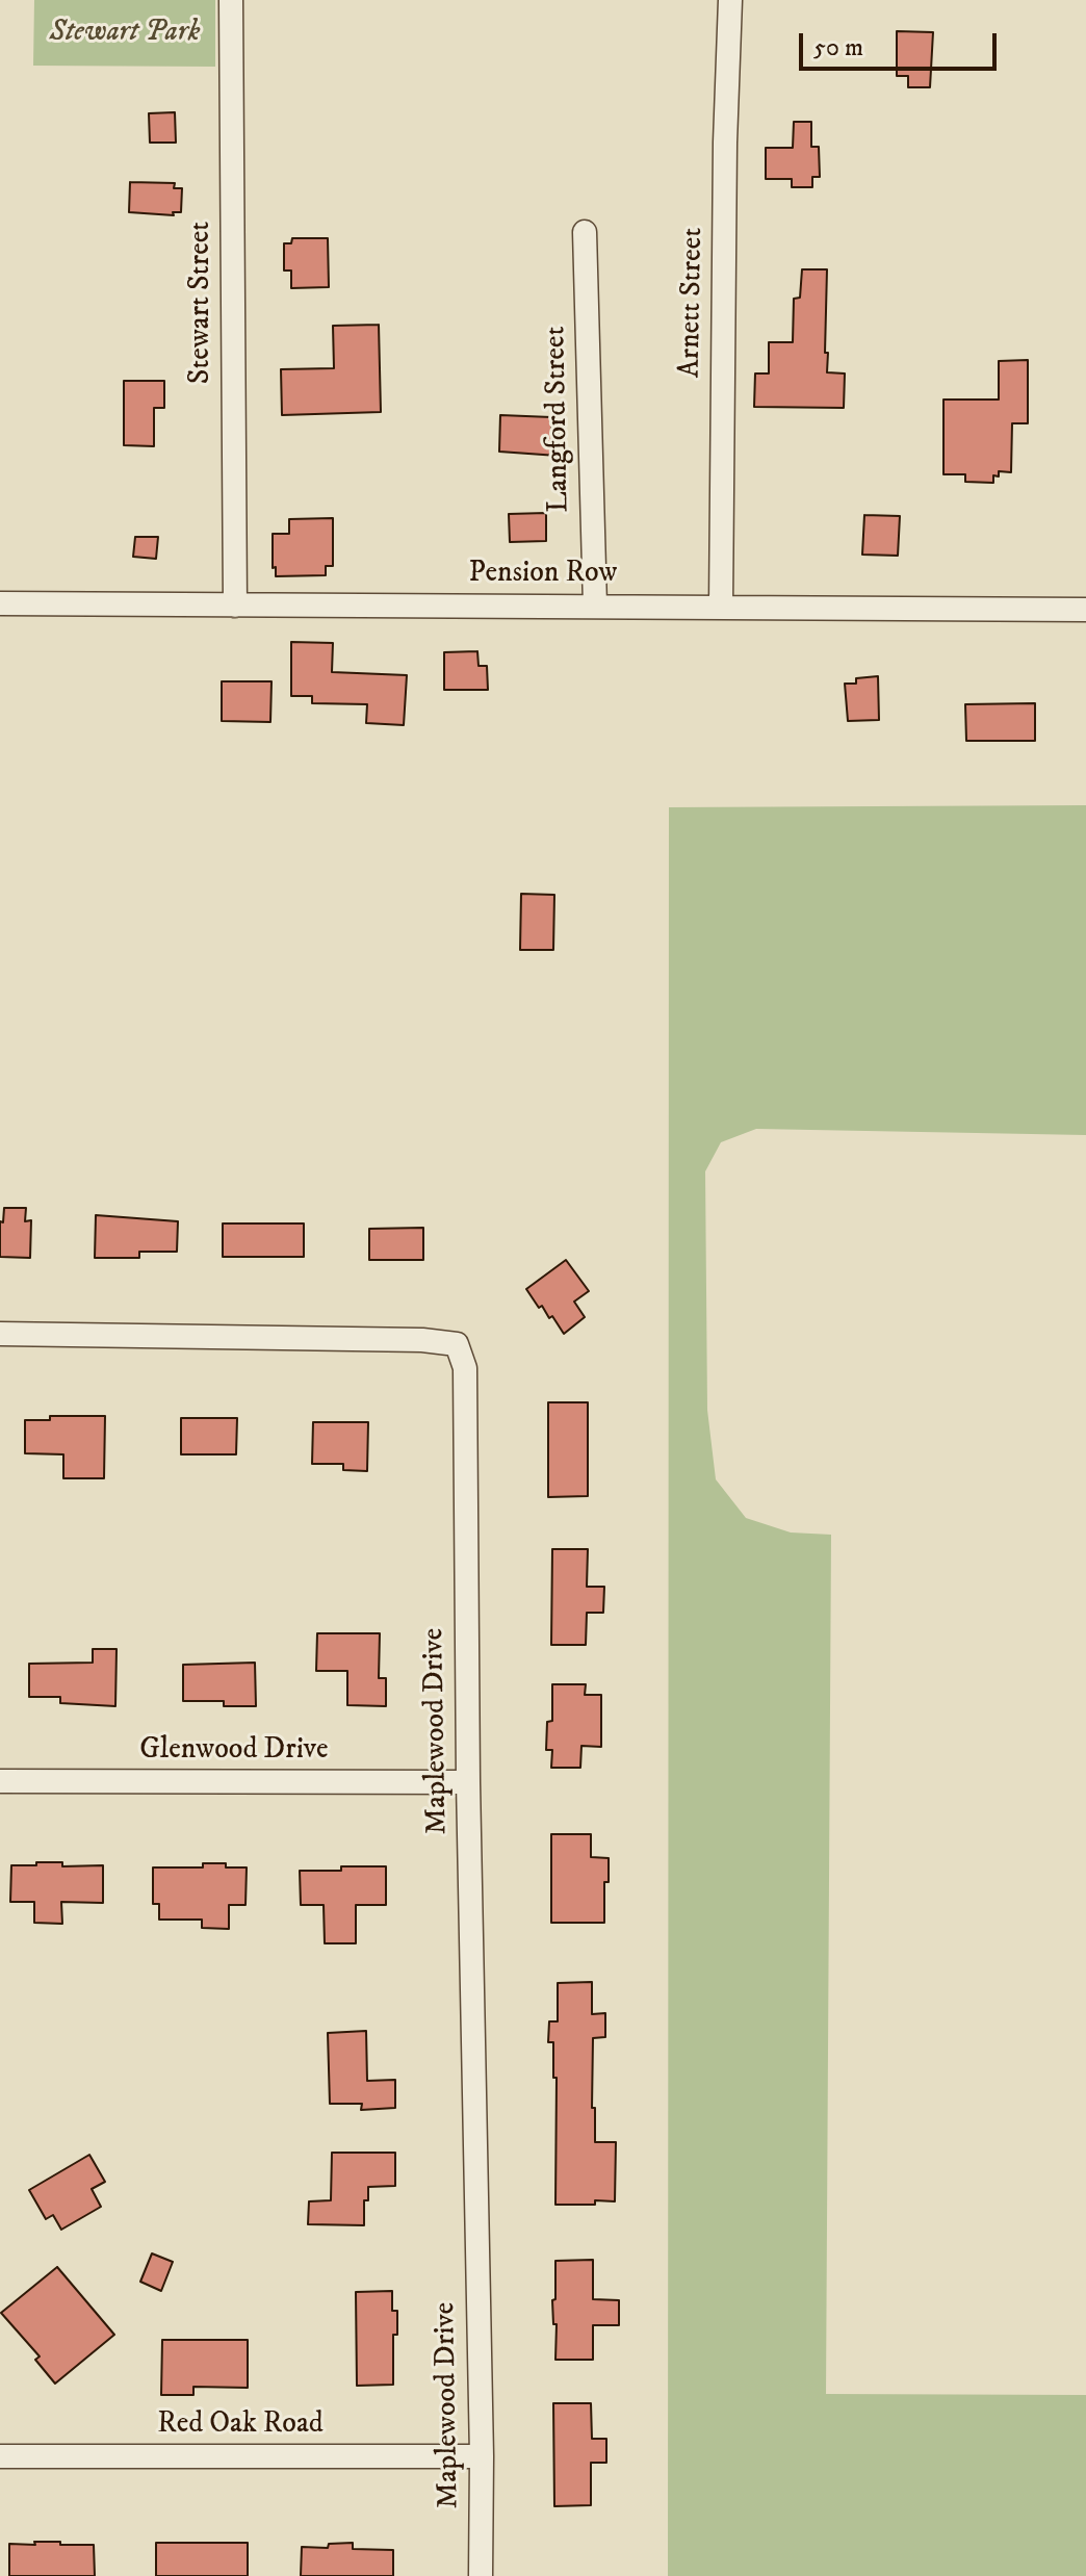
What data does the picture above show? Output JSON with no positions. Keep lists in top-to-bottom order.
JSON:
{
  "streets": {
    "street": [
      "Stewart Street",
      "Arnett Street",
      "Langford Street",
      "Pension Row",
      "Maplewood Drive",
      "Glenwood Drive",
      "Red Oak Road"
    ]
  },
  "crossings": [
    ["Stewart Street", "Pension Row"],
    ["Arnett Street", "Pension Row"],
    ["Langford Street", "Pension Row"],
    ["Maplewood Drive", "Glenwood Drive"],
    ["Maplewood Drive", "Red Oak Road"]
  ],
  "parks": ["Stewart Park"],
  "scale_bar": "50 m"
}
